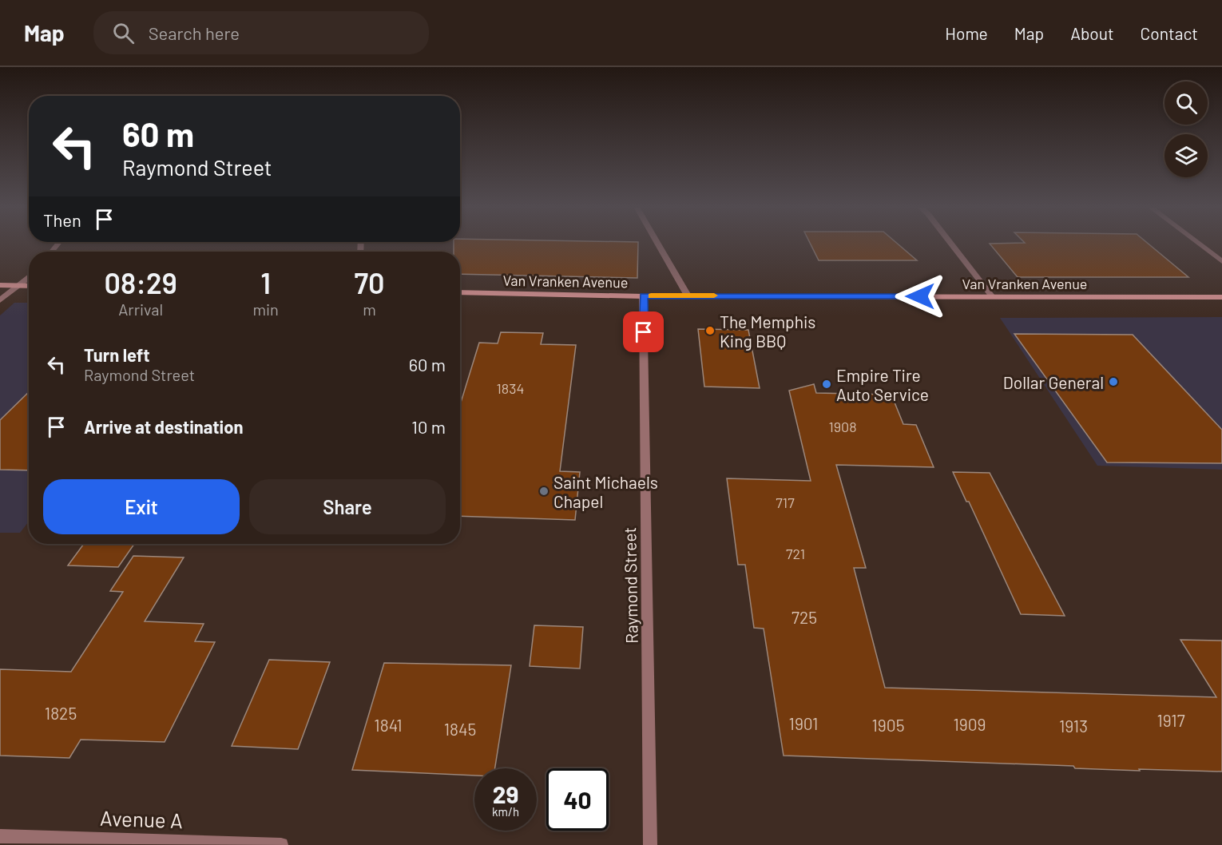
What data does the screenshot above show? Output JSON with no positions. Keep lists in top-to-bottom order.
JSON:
{
  "streets": {
    "street": ["Van Vranken Avenue", "Raymond Street", "Avenue A"]
  },
  "crossings": [
    ["Van Vranken Avenue", "Raymond Street"]
  ],
  "places": [
    "The Memphis King BBQ",
    "Dollar General",
    "Empire Tire Auto Service",
    "Saint Michaels Chapel"
  ],
  "house_numbers": [
    "1834",
    "1908",
    "717",
    "721",
    "725",
    "1825",
    "1917",
    "1901",
    "1909",
    "1841",
    "1905",
    "1913",
    "1845"
  ],
  "page": {
    "header": "Map",
    "search": "Search here",
    "nav": [
      "Home",
      "Map",
      "About",
      "Contact"
    ],
    "turn": ["60 m", "Raymond Street"],
    "then": "Then",
    "eta": [
      "08:29",
      "Arrival",
      "1",
      "min",
      "70",
      "m"
    ],
    "list": [
      {
        "name": "Turn left",
        "note": "Raymond Street",
        "value": "60 m"
      },
      {
        "name": "Arrive at destination",
        "value": "10 m"
      }
    ],
    "buttons": ["Exit", "Share"],
    "speed": "29 km/h",
    "limit": "40"
  }
}
